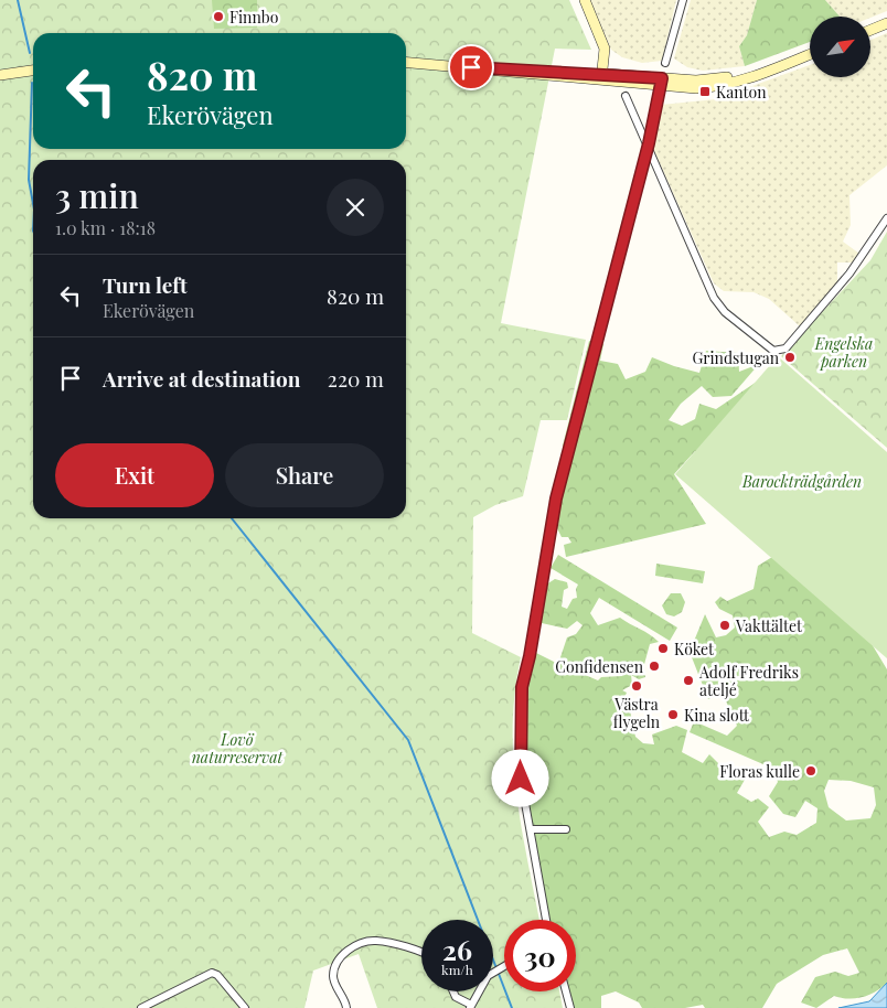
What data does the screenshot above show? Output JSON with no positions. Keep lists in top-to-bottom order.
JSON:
{
  "parks": ["Engelska parken", "Barockträdgården", "Lovö naturreservat"],
  "places": {
    "other": [
      "Finnbo",
      "Grindstugan",
      "Vakttältet",
      "Köket",
      "Confidensen",
      "Adolf Fredriks ateljé",
      "Västra flygeln",
      "Kina slott",
      "Floras kulle"
    ],
    "transit": ["Kanton"]
  },
  "north": "top right",
  "page": {
    "turn": ["820 m", "Ekerövägen"],
    "heading": ["3 min", "1.0 km · 18:18"],
    "list": [
      {
        "name": "Turn left",
        "note": "Ekerövägen",
        "value": "820 m"
      },
      {
        "name": "Arrive at destination",
        "value": "220 m"
      }
    ],
    "buttons": ["Exit", "Share"],
    "speed": "26 km/h",
    "limit": "30"
  }
}
